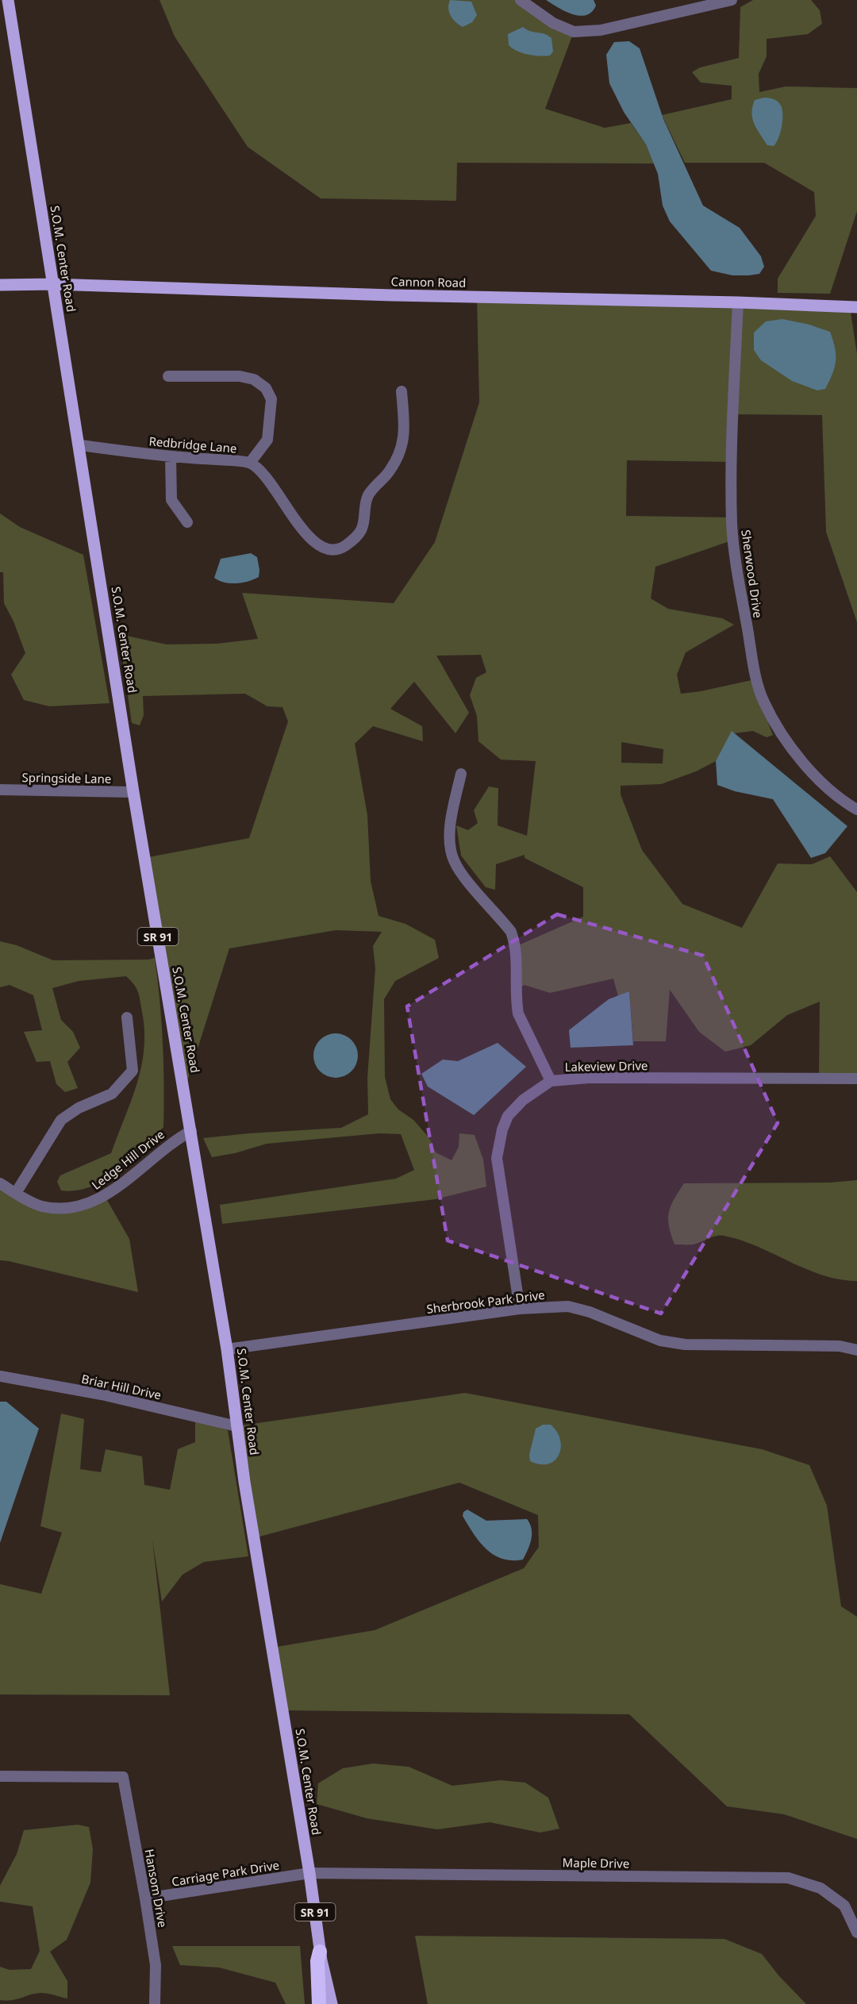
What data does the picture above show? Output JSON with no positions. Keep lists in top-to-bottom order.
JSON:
{
  "streets": {
    "main road": ["S.O.M. Center Road", "Cannon Road", "SR 91"],
    "street": [
      "Redbridge Lane",
      "Sherwood Drive",
      "Springside Lane",
      "Lakeview Drive",
      "Ledge Hill Drive",
      "Sherbrook Park Drive",
      "Briar Hill Drive",
      "Maple Drive",
      "Carriage Park Drive",
      "Hansom Drive"
    ]
  },
  "crossings": [
    ["S.O.M. Center Road", "Cannon Road"],
    ["S.O.M. Center Road", "Redbridge Lane"],
    ["S.O.M. Center Road", "Springside Lane"],
    ["S.O.M. Center Road", "Ledge Hill Drive"],
    ["S.O.M. Center Road", "Sherbrook Park Drive"],
    ["S.O.M. Center Road", "Briar Hill Drive"],
    ["S.O.M. Center Road", "Maple Drive"],
    ["S.O.M. Center Road", "Carriage Park Drive"],
    ["Cannon Road", "Sherwood Drive"],
    ["Lakeview Drive", "Sherbrook Park Drive"],
    ["Maple Drive", "Carriage Park Drive"],
    ["Carriage Park Drive", "Hansom Drive"]
  ]
}
